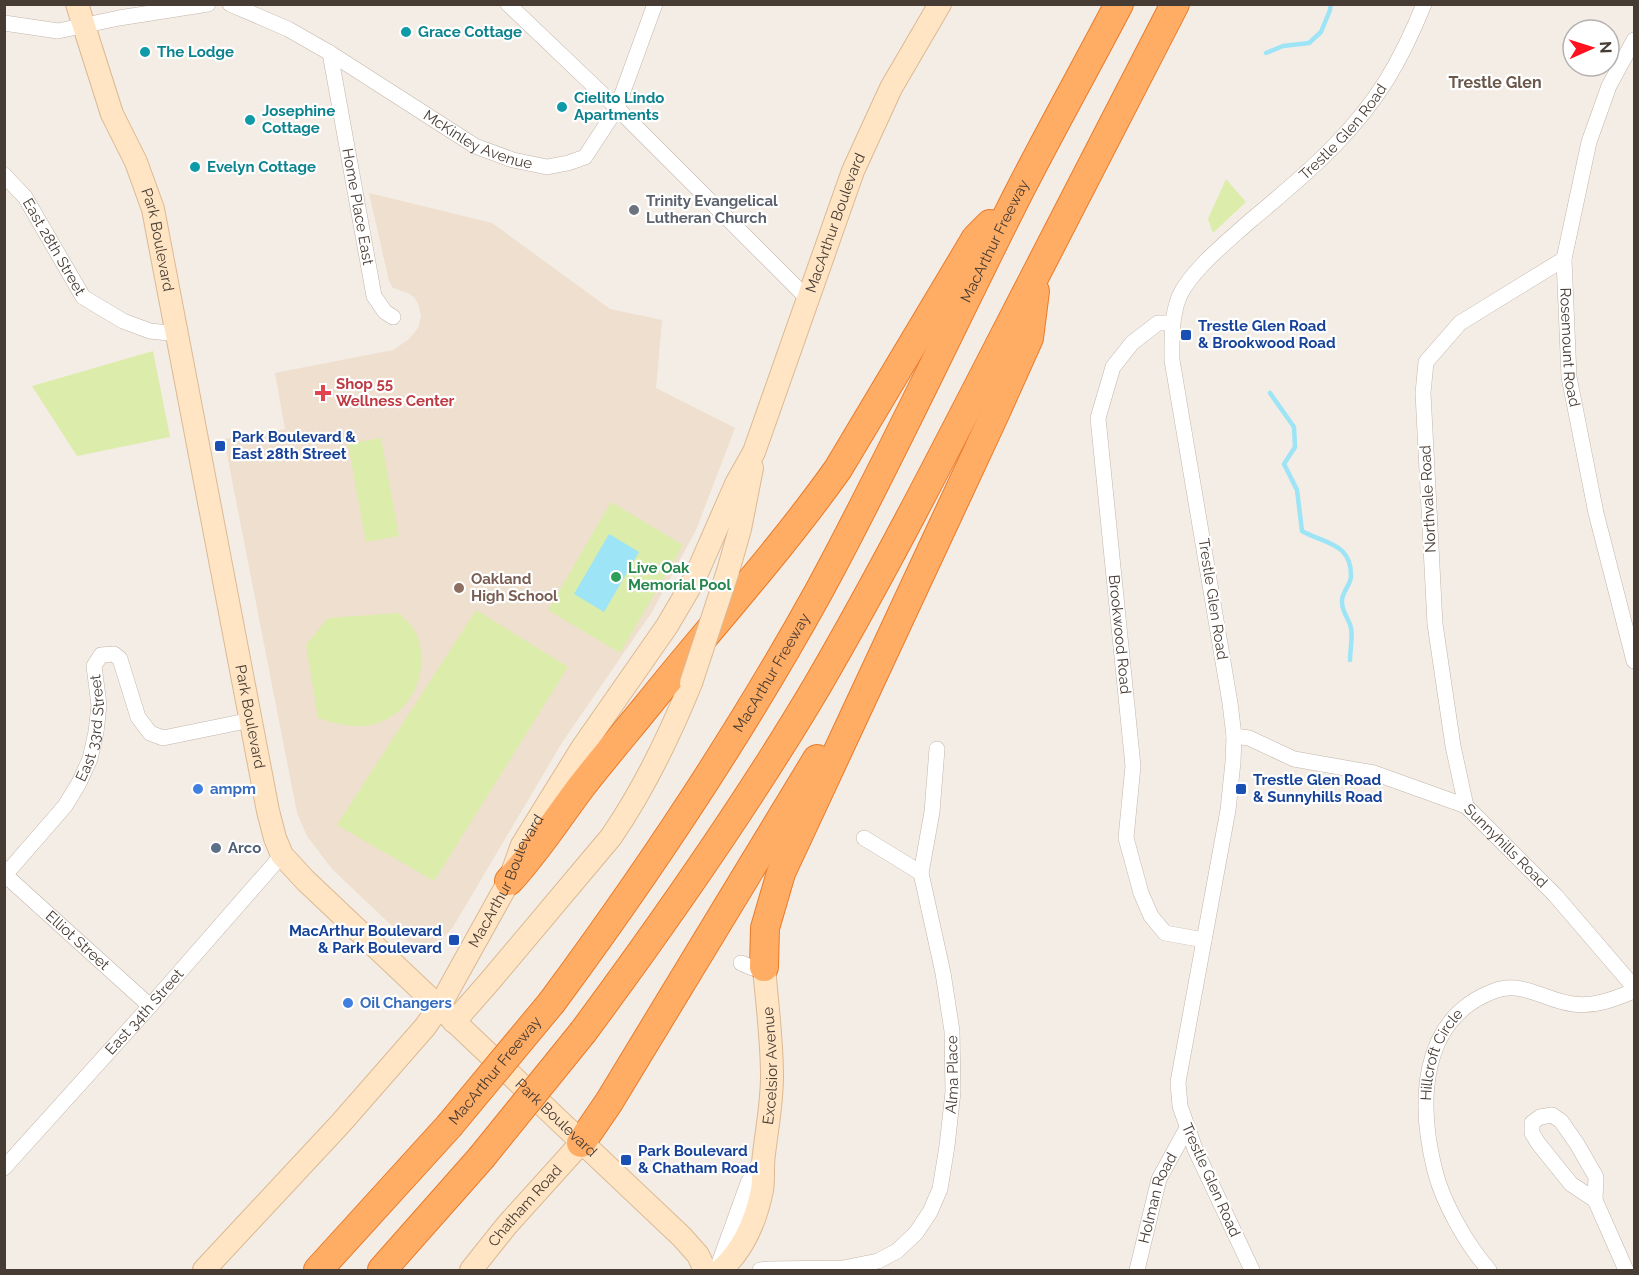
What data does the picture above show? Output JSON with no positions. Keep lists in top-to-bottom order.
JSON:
{
  "streets": {
    "highway": ["MacArthur Freeway"],
    "main road": [
      "MacArthur Boulevard",
      "Park Boulevard",
      "Excelsior Avenue",
      "Chatham Road"
    ],
    "street": [
      "Trestle Glen Road",
      "McKinley Avenue",
      "Home Place East",
      "East 28th Street",
      "Rosemount Road",
      "Northvale Road",
      "Brookwood Road",
      "East 33rd Street",
      "Sunnyhills Road",
      "Elliot Street",
      "East 34th Street",
      "Hillcroft Circle",
      "Alma Place",
      "Holman Road"
    ]
  },
  "crossings": [
    ["Trestle Glen Road", "Brookwood Road"],
    ["Trestle Glen Road", "Sunnyhills Road"],
    ["Trestle Glen Road", "Holman Road"],
    ["McKinley Avenue", "Home Place East"],
    ["MacArthur Boulevard", "Park Boulevard"],
    ["Park Boulevard", "East 28th Street"],
    ["Park Boulevard", "East 33rd Street"],
    ["Park Boulevard", "East 34th Street"],
    ["Park Boulevard", "Chatham Road"],
    ["Rosemount Road", "Northvale Road"],
    ["Northvale Road", "Sunnyhills Road"],
    ["East 33rd Street", "Elliot Street"],
    ["Sunnyhills Road", "Hillcroft Circle"],
    ["Elliot Street", "East 34th Street"]
  ],
  "districts": ["Trestle Glen"],
  "places": {
    "other": [
      "Grace Cottage",
      "The Lodge",
      "Cielito Lindo Apartments",
      "Josephine Cottage",
      "Evelyn Cottage",
      "Trinity Evangelical Lutheran Church",
      "Live Oak Memorial Pool",
      "Oakland High School",
      "ampm",
      "Arco",
      "Oil Changers"
    ],
    "transit": [
      "Trestle Glen Road & Brookwood Road",
      "Park Boulevard & East 28th Street",
      "Trestle Glen Road & Sunnyhills Road",
      "MacArthur Boulevard & Park Boulevard",
      "Park Boulevard & Chatham Road"
    ],
    "health": ["Shop 55 Wellness Center"]
  },
  "north": "right"
}
